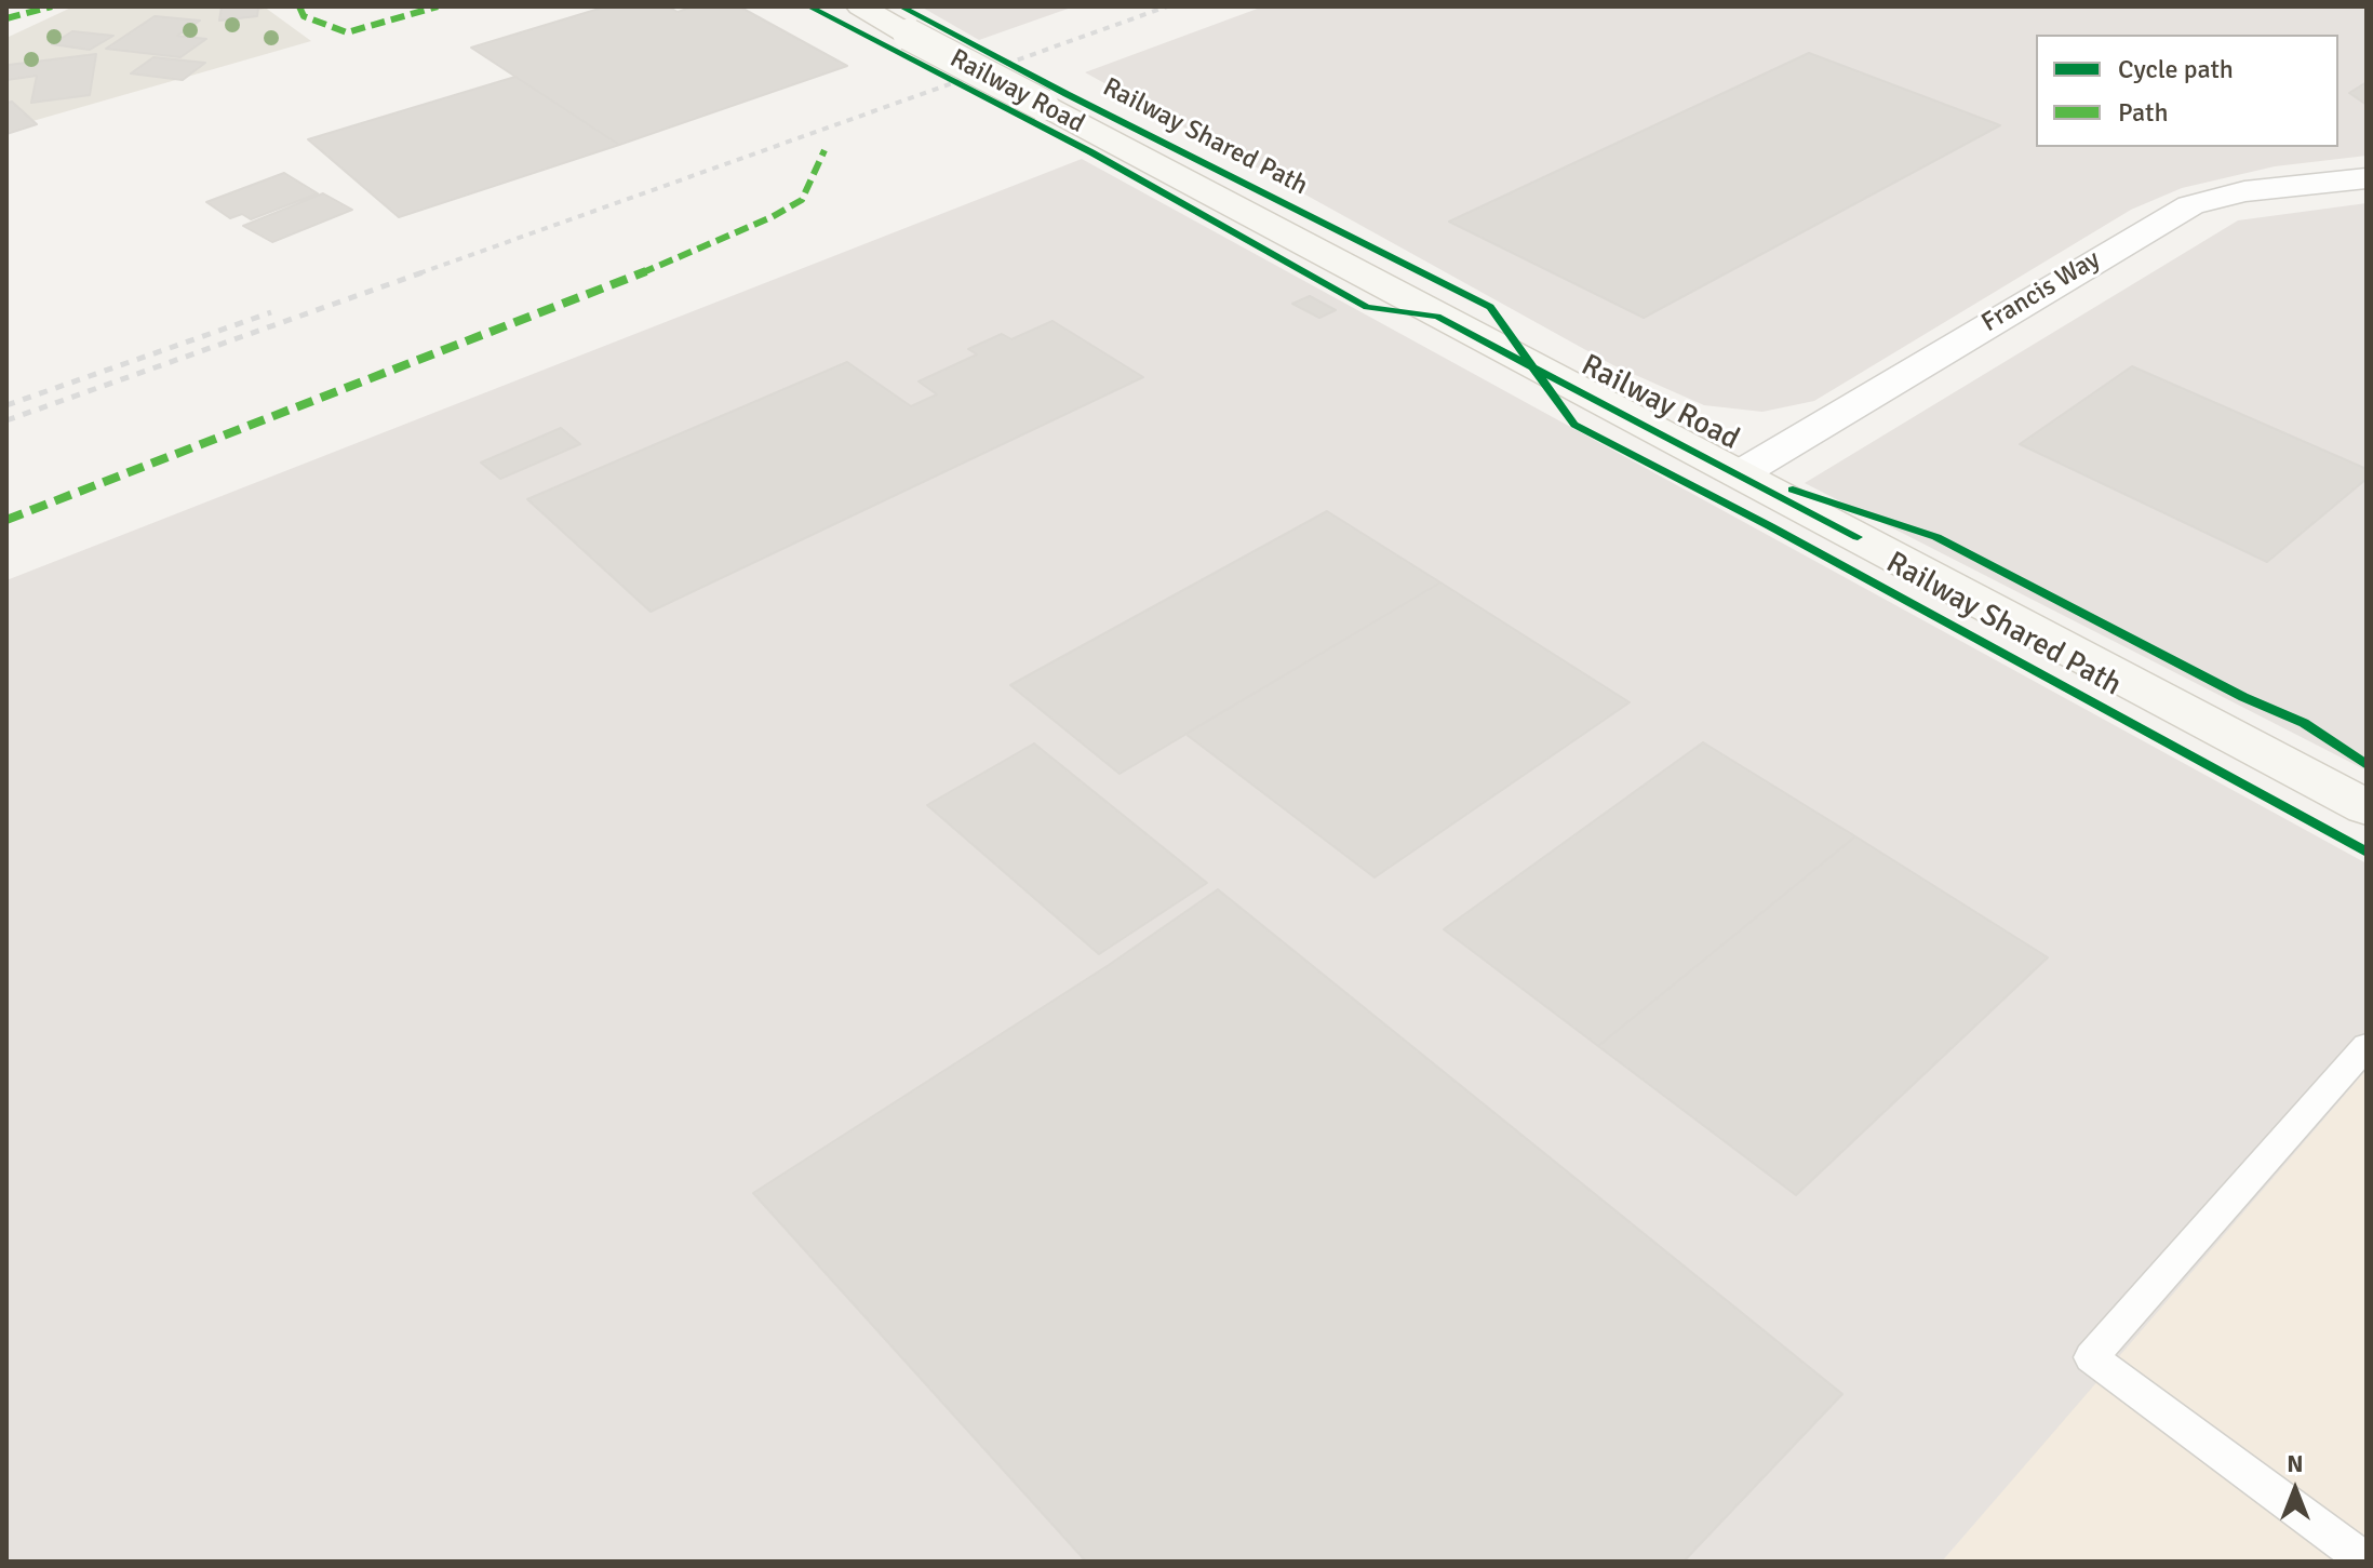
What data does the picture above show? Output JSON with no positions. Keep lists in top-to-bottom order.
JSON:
{
  "streets": {
    "main road": ["Railway Road"],
    "street": ["Francis Way"],
    "cycle path": ["Railway Shared Path"]
  },
  "crossings": [
    ["Railway Road", "Francis Way"]
  ],
  "legend": ["Cycle path", "Path"],
  "north": "top"
}
